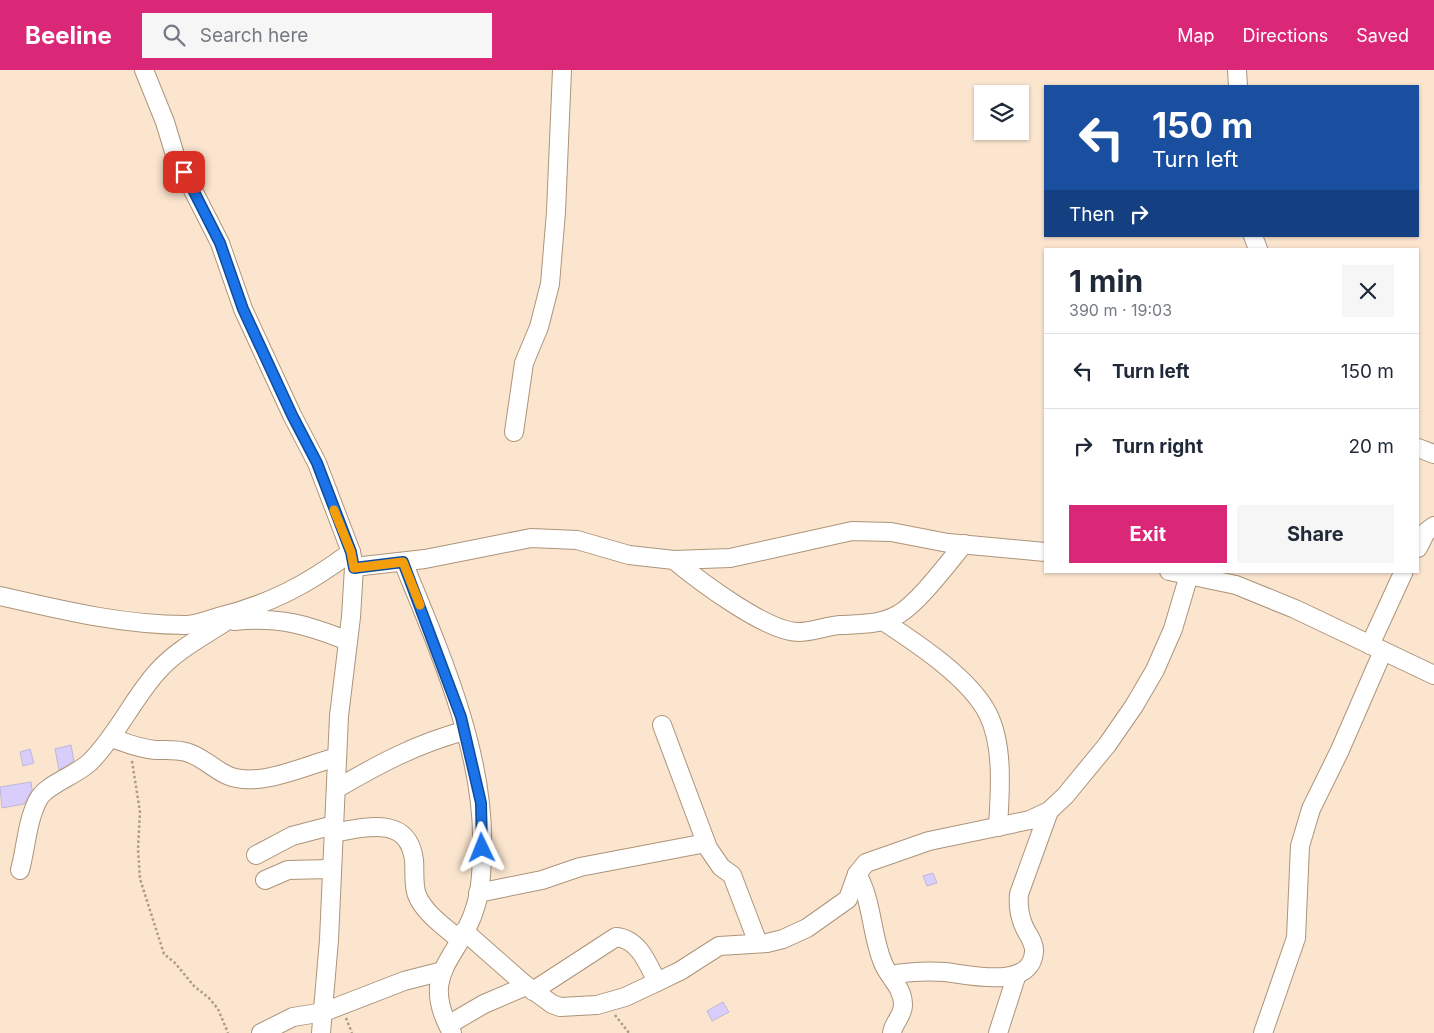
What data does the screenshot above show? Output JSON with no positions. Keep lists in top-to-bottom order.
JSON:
{
  "page": {
    "header": "Beeline",
    "search": "Search here",
    "nav": ["Map", "Directions", "Saved"],
    "turn": ["150 m", "Turn left"],
    "then": "Then",
    "heading": ["1 min", "390 m · 19:03"],
    "list": [
      {
        "name": "Turn left",
        "value": "150 m"
      },
      {
        "name": "Turn right",
        "value": "20 m"
      }
    ],
    "buttons": ["Exit", "Share"]
  }
}
